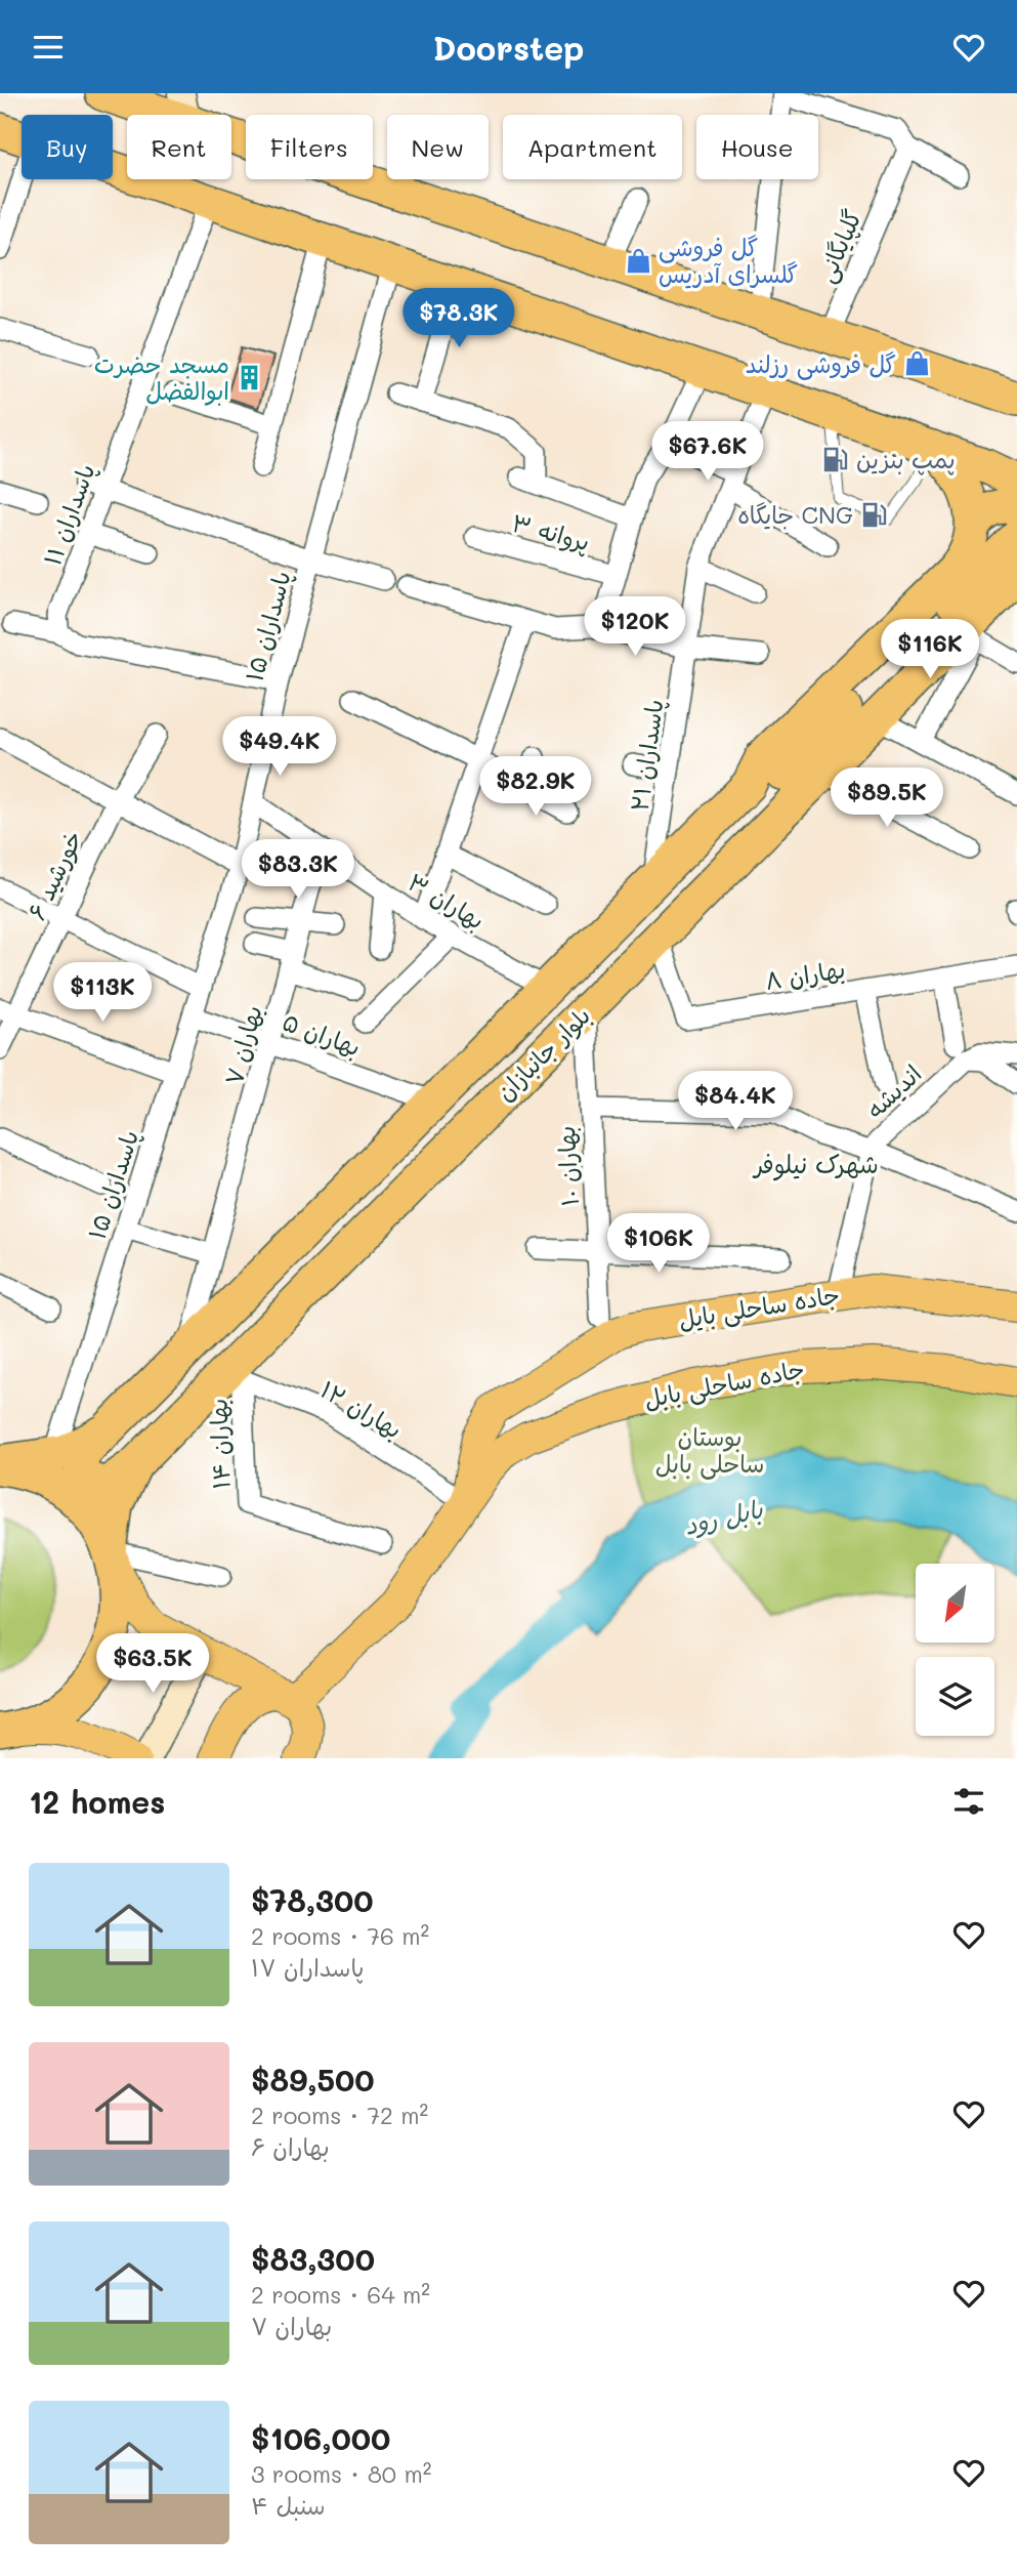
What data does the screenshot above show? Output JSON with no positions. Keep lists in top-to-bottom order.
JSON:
{
  "streets": {
    "highway": ["بلوار جانبازان"],
    "main road": ["جاده ساحلی بایل", "جاده ساحلی بابل"],
    "street": [
      "گلپایگانی",
      "پاسداران ١١",
      "پروانه ۳",
      "پاسداران ۱۵",
      "پاسداران ۲۱",
      "خورشید ۶",
      "بهاران ۳",
      "بهاران ۸",
      "بهاران ۵",
      "بهاران ۷",
      "اندیشه",
      "بهاران ۱۰",
      "بهاران ۱۲",
      "بهاران ۱۴"
    ]
  },
  "crossings": [
    ["پاسداران ۱۵", "بهاران ۳"],
    ["پاسداران ۱۵", "بهاران ۵"],
    ["پاسداران ۱۵", "بلوار جانبازان"],
    ["پاسداران ۲۱", "بلوار جانبازان"],
    ["بهاران ۳", "بهاران ۷"],
    ["بهاران ۳", "بلوار جانبازان"],
    ["بهاران ۸", "بلوار جانبازان"],
    ["بهاران ۵", "بهاران ۷"],
    ["بهاران ۵", "بلوار جانبازان"],
    ["بهاران ۷", "بلوار جانبازان"],
    ["بلوار جانبازان", "بهاران ۱۰"],
    ["بلوار جانبازان", "بهاران ۱۲"],
    ["بلوار جانبازان", "بهاران ۱۴"],
    ["اندیشه", "جاده ساحلی بایل"],
    ["جاده ساحلی بایل", "جاده ساحلی بابل"],
    ["جاده ساحلی بابل", "بهاران ۱۲"],
    ["بهاران ۱۲", "بهاران ۱۴"]
  ],
  "districts": ["شهرک نیلوفر"],
  "water": ["بابل رود"],
  "parks": ["بوستان ساحلی بابل"],
  "places": {
    "shop": ["گل فروشی گلسرای آدریس", "گل فروشی رزلند"],
    "building": ["مسجد حضرت ابوالفضل"],
    "fuel station": ["پمپ بنزین", "جایگاه CNG"]
  },
  "north": "bottom left",
  "page": {
    "header": "Doorstep",
    "chip": [
      "Buy",
      "Rent",
      "Filters",
      "New",
      "Apartment",
      "House"
    ],
    "price": [
      "$78.3K",
      "$67.6K",
      "$120K",
      "$116K",
      "$49.4K",
      "$82.9K",
      "$89.5K",
      "$83.3K",
      "$113K",
      "$84.4K",
      "$106K",
      "$63.5K"
    ],
    "heading": "12 homes",
    "list": [
      {
        "name": "$78,300",
        "note": "2 rooms · 76 m² · پاسداران ۱۷"
      },
      {
        "name": "$89,500",
        "note": "2 rooms · 72 m² · بهاران ۶"
      },
      {
        "name": "$83,300",
        "note": "2 rooms · 64 m² · بهاران ۷"
      },
      {
        "name": "$106,000",
        "note": "3 rooms · 80 m² · سنبل ۴"
      }
    ]
  }
}
